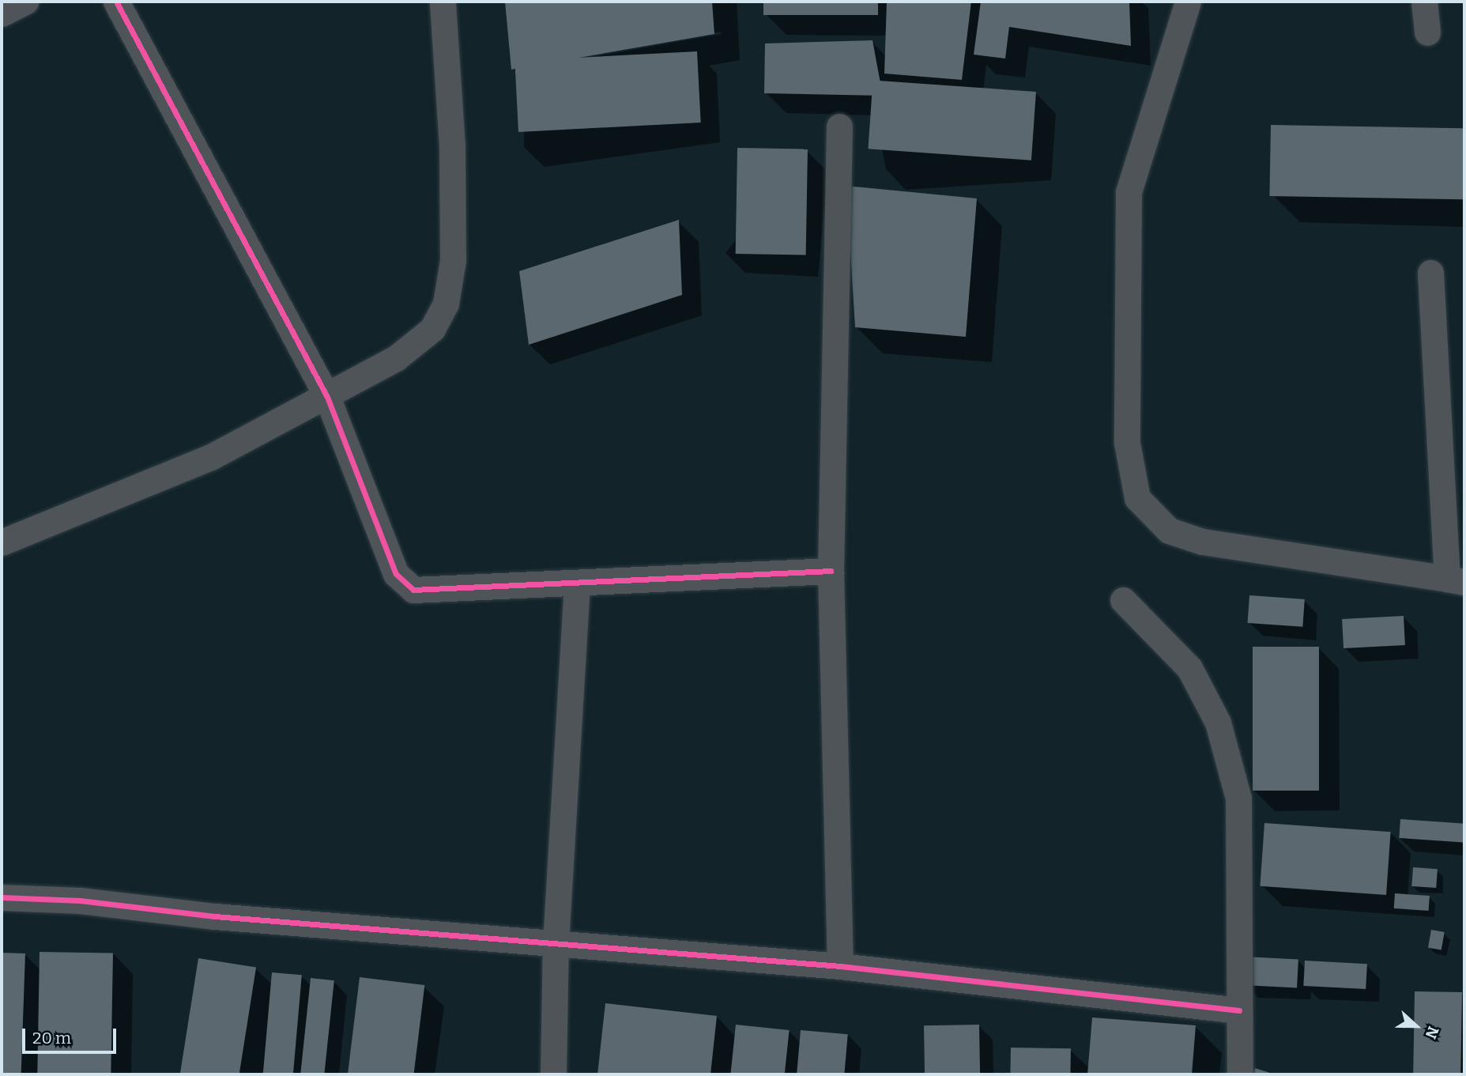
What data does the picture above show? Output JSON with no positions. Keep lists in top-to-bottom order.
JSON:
{
  "scale_bar": "20 m",
  "north": "right"
}
